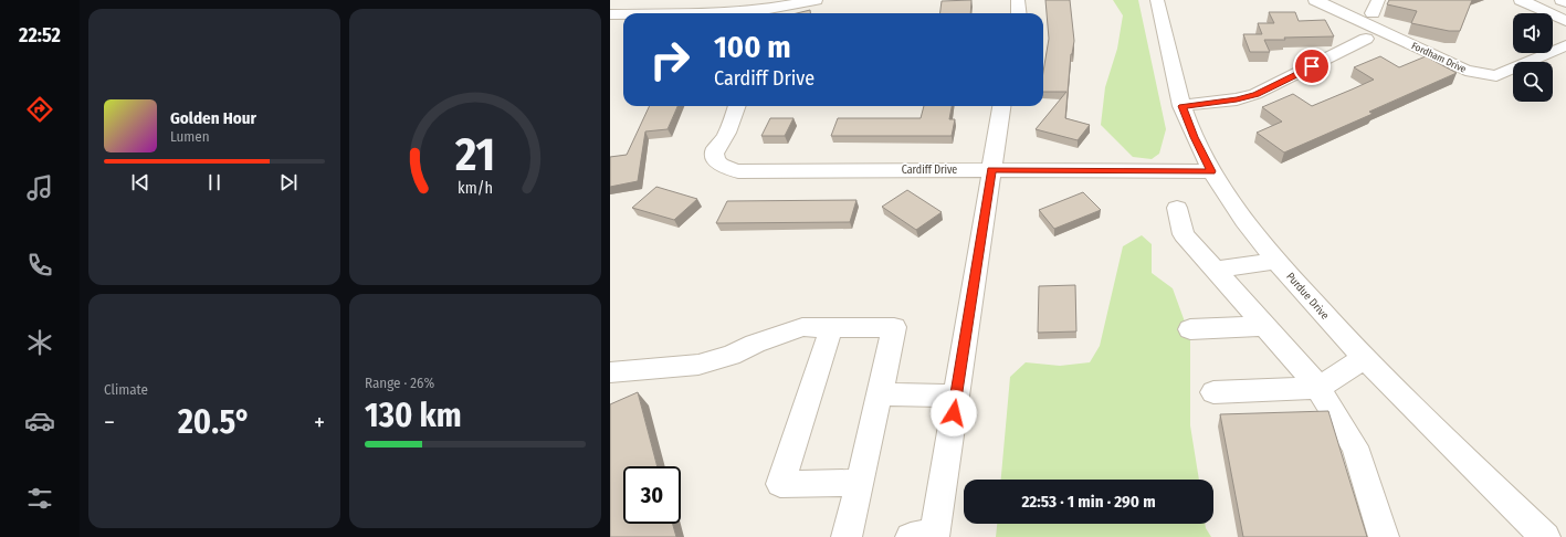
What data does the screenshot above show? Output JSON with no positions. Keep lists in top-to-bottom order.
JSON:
{
  "streets": {
    "street": ["Fordham Drive", "Cardiff Drive", "Purdue Drive"]
  },
  "crossings": [
    ["Cardiff Drive", "Purdue Drive"]
  ],
  "page": {
    "tabs": "22:52",
    "turn": ["100 m", "Cardiff Drive"],
    "song": ["Golden Hour", "Lumen"],
    "tile": [
      "Climate",
      ["Range · 26%", "130 km"]
    ],
    "heat": ["−", "20.5°", "+"],
    "limit": "30",
    "trip": "22:53 · 1 min · 290 m",
    "gauge": ["21", "km/h"]
  }
}
